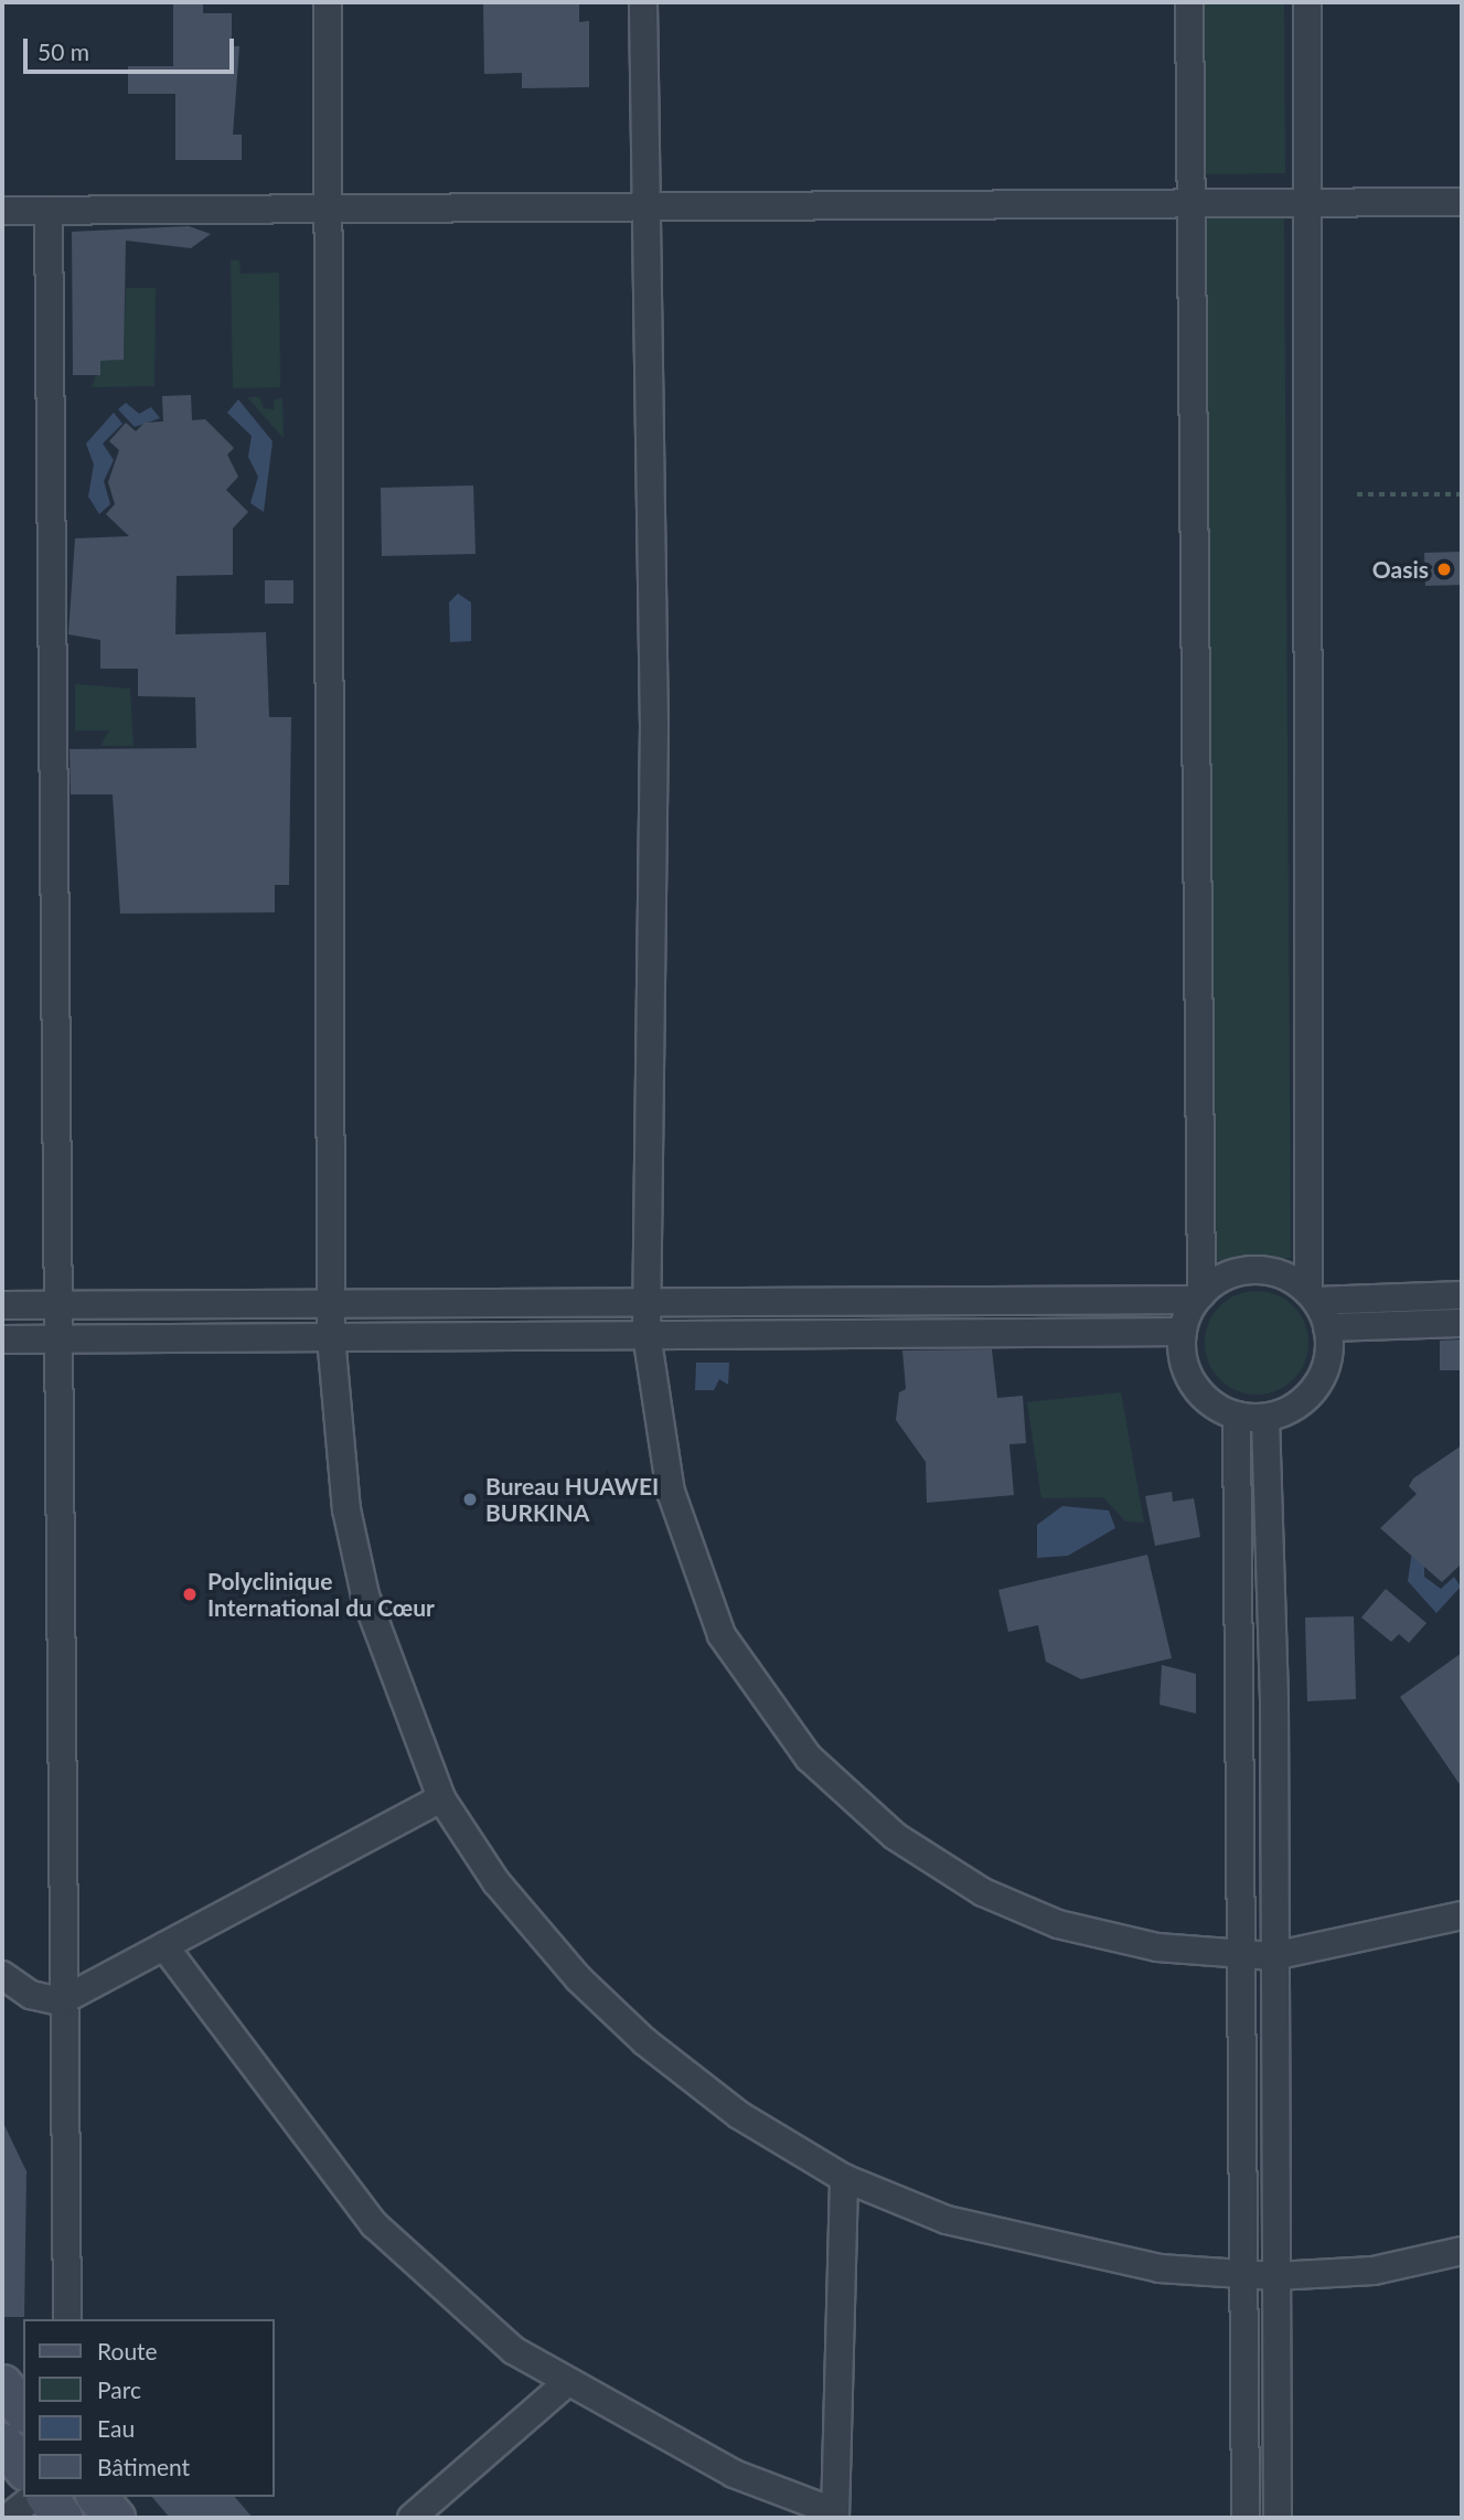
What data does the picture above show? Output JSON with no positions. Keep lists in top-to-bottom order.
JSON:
{
  "places": ["Oasis", "Bureau HUAWEI BURKINA", "Polyclinique International du Cœur"],
  "legend": [
    "Route",
    "Parc",
    "Eau",
    "Bâtiment"
  ],
  "scale_bar": "50 m"
}
